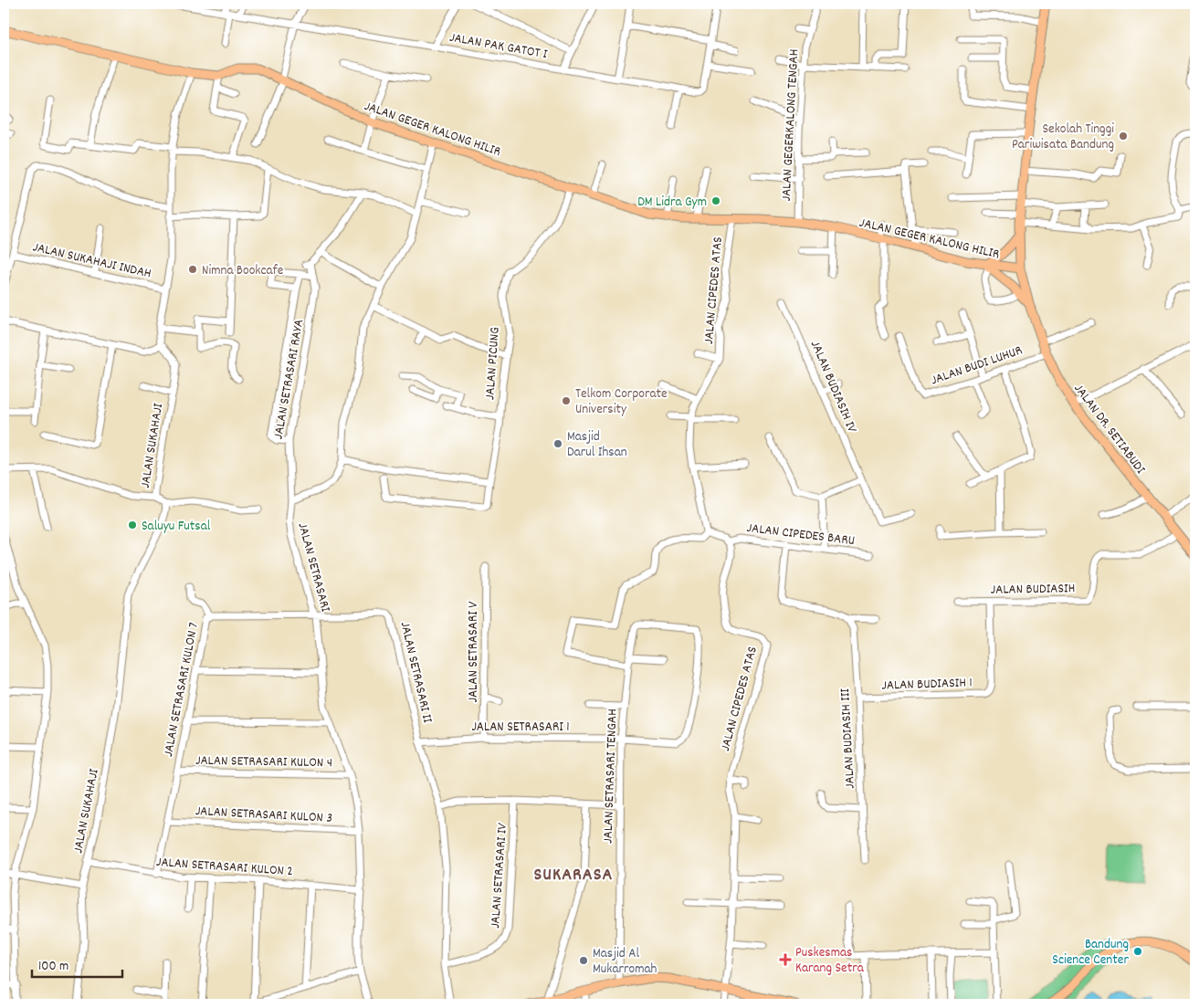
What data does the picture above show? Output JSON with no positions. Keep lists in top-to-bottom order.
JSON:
{
  "streets": {
    "main road": ["JALAN GEGER KALONG HILIR", "JALAN DR. SETIABUDI"],
    "street": [
      "JALAN PAK GATOT I",
      "JALAN GEGERKALONG TENGAH",
      "JALAN SUKAHAJI INDAH",
      "JALAN CIPEDES ATAS",
      "JALAN PICUNG",
      "JALAN BUDI LUHUR",
      "JALAN SETRASARI RAYA",
      "JALAN BUDIASIH IV",
      "JALAN SUKAHAJI",
      "JALAN CIPEDES BARU",
      "JALAN SETRASARI",
      "JALAN BUDIASIH",
      "JALAN SETRASARI V",
      "JALAN SETRASARI II",
      "JALAN BUDIASIH 1",
      "JALAN SETRASARI KULON 7",
      "JALAN SETRASARI 1",
      "JALAN BUDIASIH III",
      "JALAN SETRASARI KULON 4",
      "JALAN SETRASARI TENGAH",
      "JALAN SETRASARI KULON 3",
      "JALAN SETRASARI KULON 2",
      "JALAN SETRASARI IV"
    ]
  },
  "crossings": [
    ["JALAN GEGERKALONG TENGAH", "JALAN GEGER KALONG HILIR"],
    ["JALAN GEGER KALONG HILIR", "JALAN CIPEDES ATAS"],
    ["JALAN GEGER KALONG HILIR", "JALAN PICUNG"],
    ["JALAN GEGER KALONG HILIR", "JALAN DR. SETIABUDI"],
    ["JALAN CIPEDES ATAS", "JALAN CIPEDES BARU"],
    ["JALAN BUDI LUHUR", "JALAN DR. SETIABUDI"],
    ["JALAN SETRASARI RAYA", "JALAN SETRASARI"],
    ["JALAN DR. SETIABUDI", "JALAN BUDIASIH"],
    ["JALAN SUKAHAJI", "JALAN SETRASARI KULON 2"],
    ["JALAN SETRASARI", "JALAN SETRASARI II"],
    ["JALAN SETRASARI", "JALAN SETRASARI KULON 7"],
    ["JALAN SETRASARI", "JALAN SETRASARI KULON 4"],
    ["JALAN SETRASARI", "JALAN SETRASARI KULON 3"],
    ["JALAN SETRASARI", "JALAN SETRASARI KULON 2"],
    ["JALAN BUDIASIH", "JALAN BUDIASIH 1"],
    ["JALAN SETRASARI V", "JALAN SETRASARI 1"],
    ["JALAN SETRASARI II", "JALAN SETRASARI KULON 7"],
    ["JALAN SETRASARI II", "JALAN SETRASARI 1"],
    ["JALAN SETRASARI II", "JALAN SETRASARI IV"],
    ["JALAN BUDIASIH 1", "JALAN BUDIASIH III"],
    ["JALAN SETRASARI KULON 7", "JALAN SETRASARI KULON 4"],
    ["JALAN SETRASARI KULON 7", "JALAN SETRASARI KULON 3"],
    ["JALAN SETRASARI KULON 7", "JALAN SETRASARI KULON 2"],
    ["JALAN SETRASARI 1", "JALAN SETRASARI TENGAH"]
  ],
  "districts": ["SUKARASA"],
  "places": {
    "other": [
      "Sekolah Tinggi Pariwisata Bandung",
      "DM Lidra Gym",
      "Nimna Bookcafe",
      "Telkom Corporate University",
      "Masjid Darul Ihsan",
      "Saluyu Futsal",
      "Bandung Science Center",
      "Masjid Al Mukarromah"
    ],
    "health": ["Puskesmas Karang Setra"]
  },
  "scale_bar": "100 m"
}
